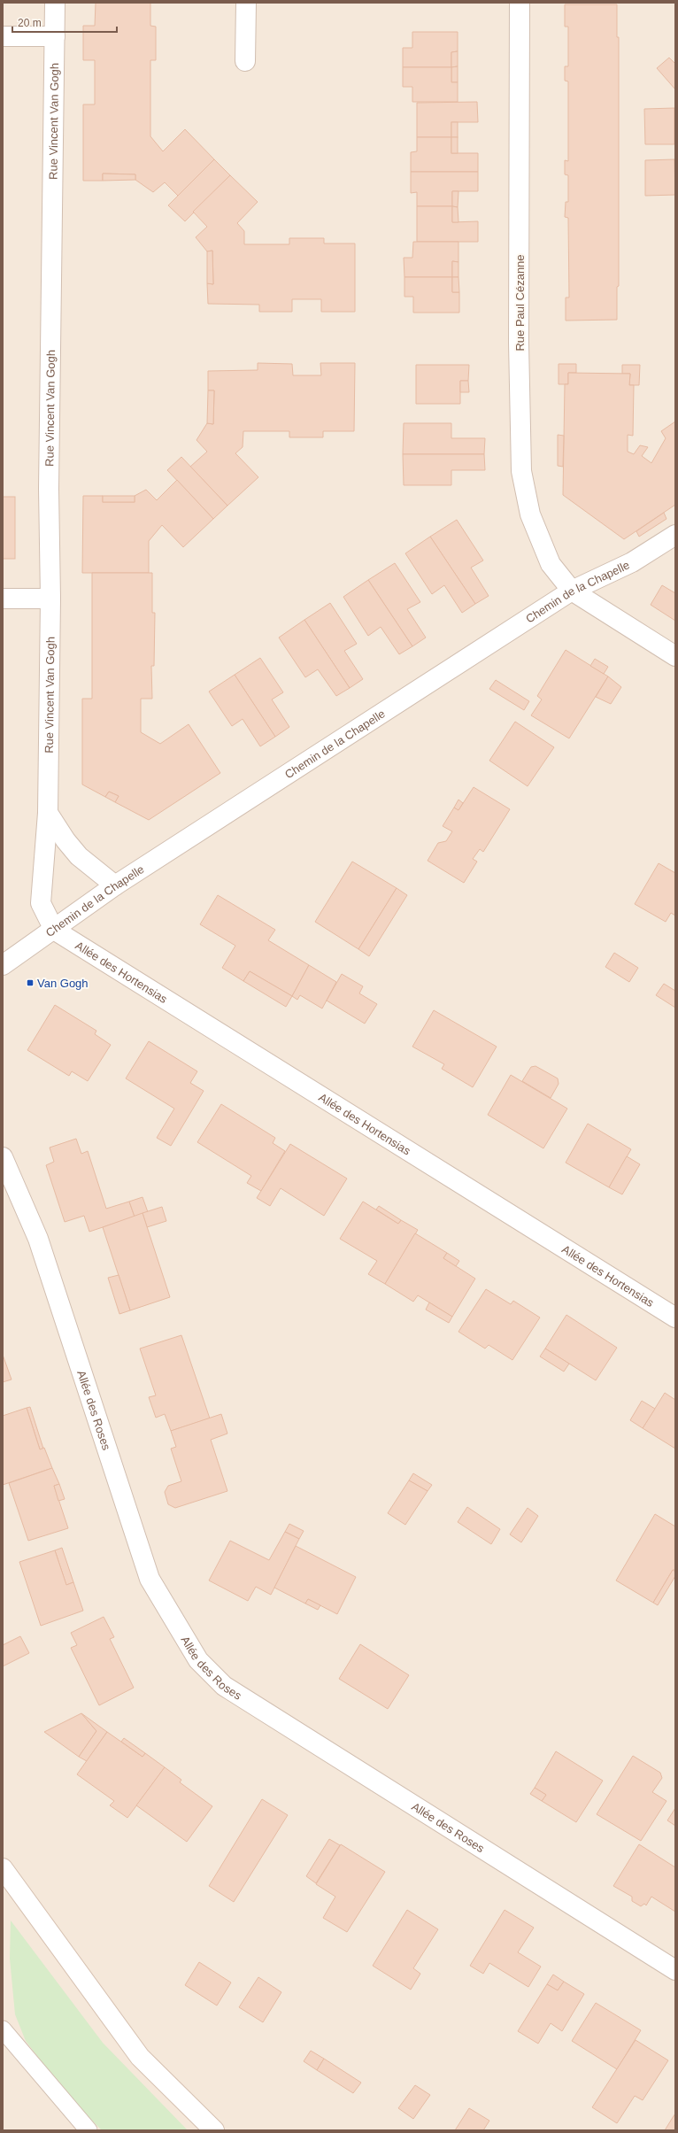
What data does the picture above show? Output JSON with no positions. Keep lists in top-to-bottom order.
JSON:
{
  "streets": {
    "street": [
      "Rue Vincent Van Gogh",
      "Rue Paul Cézanne",
      "Chemin de la Chapelle",
      "Allée des Hortensias",
      "Allée des Roses"
    ]
  },
  "crossings": [
    ["Rue Vincent Van Gogh", "Chemin de la Chapelle"],
    ["Rue Vincent Van Gogh", "Allée des Hortensias"],
    ["Rue Paul Cézanne", "Chemin de la Chapelle"],
    ["Chemin de la Chapelle", "Allée des Hortensias"]
  ],
  "places": {
    "transit": ["Van Gogh"]
  },
  "scale_bar": "20 m"
}
